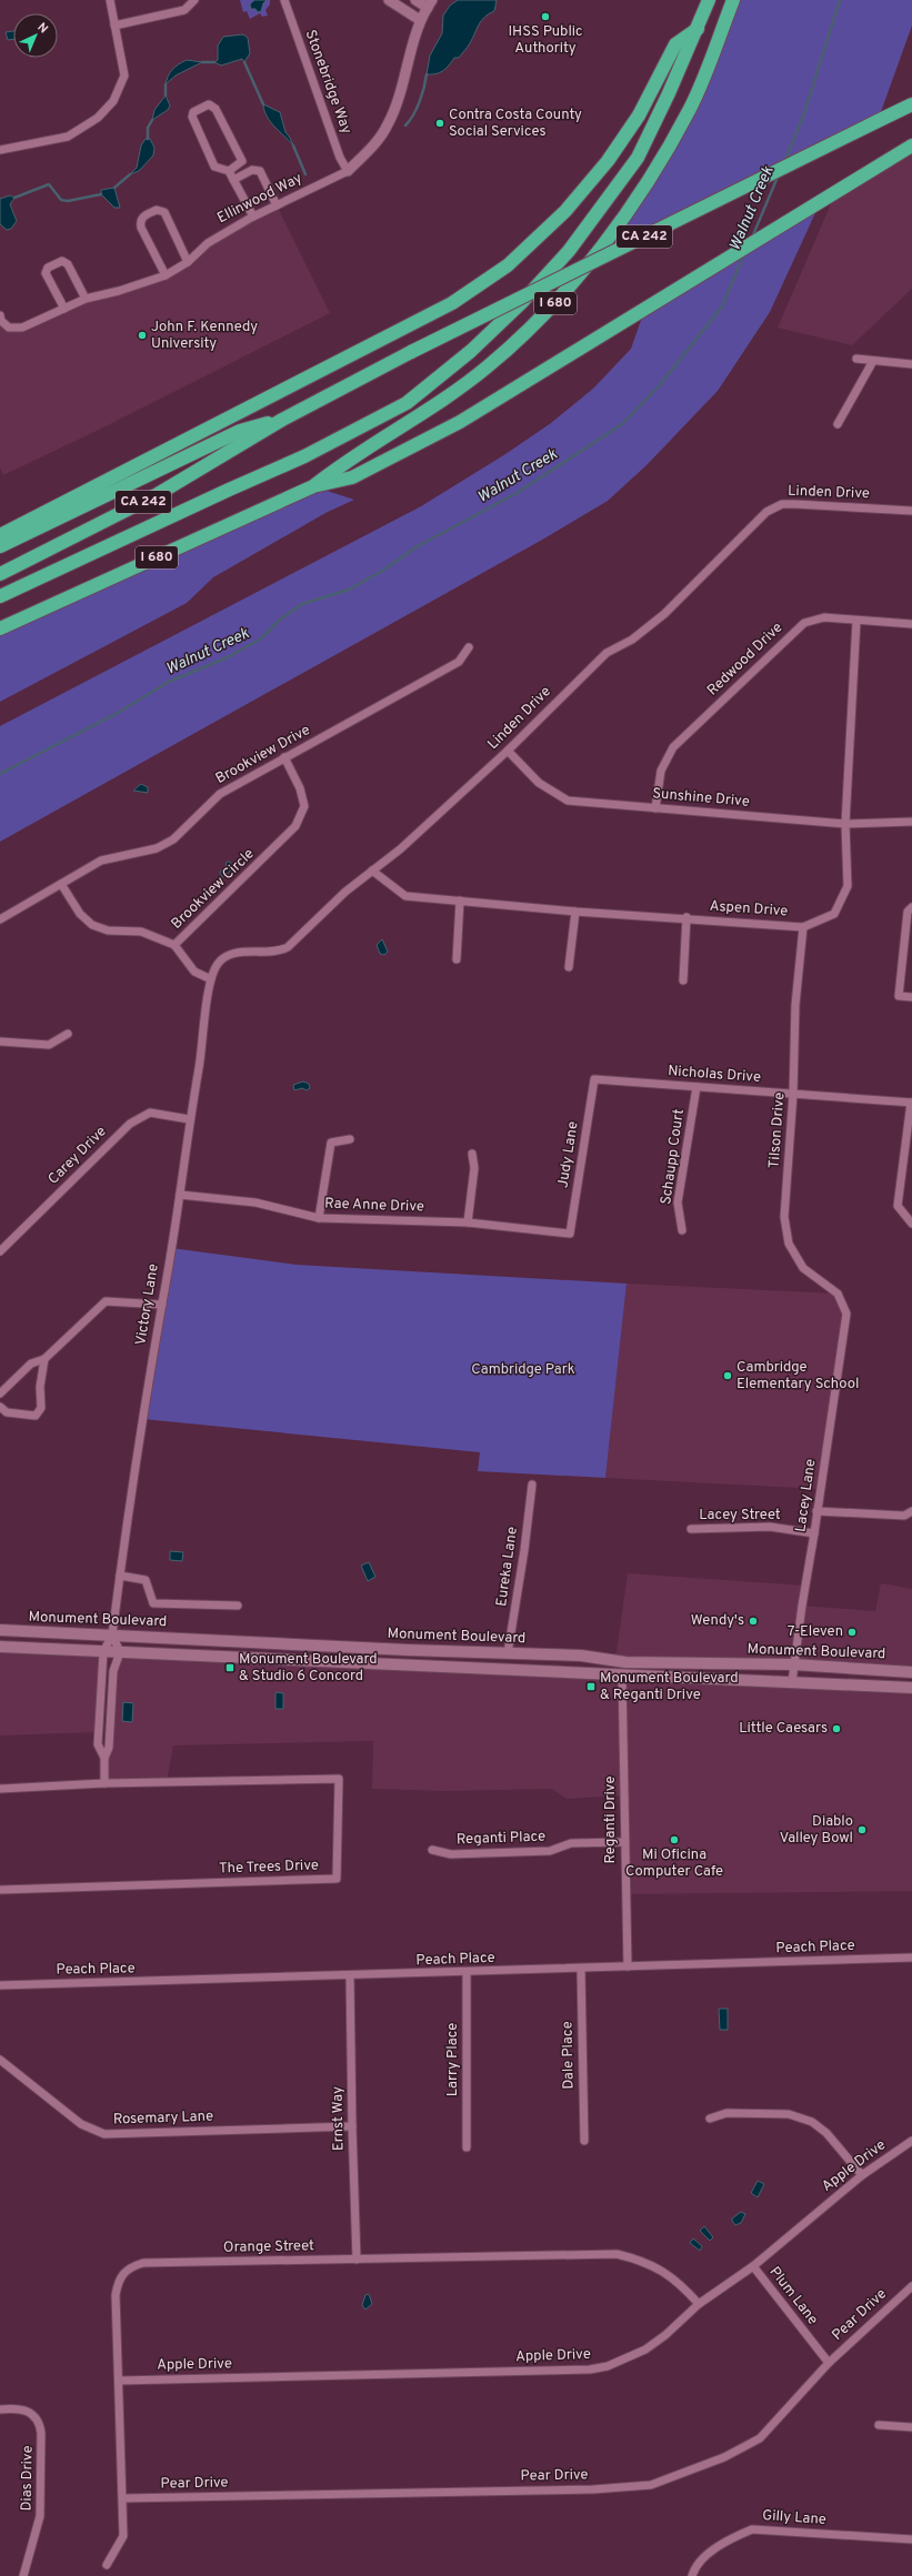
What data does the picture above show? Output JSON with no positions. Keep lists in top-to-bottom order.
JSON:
{
  "streets": {
    "highway": ["CA 242", "I 680"],
    "main road": ["Monument Boulevard"],
    "street": [
      "Stonebridge Way",
      "Ellinwood Way",
      "Linden Drive",
      "Redwood Drive",
      "Brookview Drive",
      "Sunshine Drive",
      "Brookview Circle",
      "Aspen Drive",
      "Nicholas Drive",
      "Tilson Drive",
      "Judy Lane",
      "Carey Drive",
      "Schaupp Court",
      "Rae Anne Drive",
      "Victory Lane",
      "Lacey Lane",
      "Lacey Street",
      "Eureka Lane",
      "Reganti Drive",
      "Reganti Place",
      "The Trees Drive",
      "Peach Place",
      "Dale Place",
      "Larry Place",
      "Rosemary Lane",
      "Ernst Way",
      "Apple Drive",
      "Orange Street",
      "Plum Lane",
      "Pear Drive",
      "Dias Drive",
      "Gilly Lane"
    ]
  },
  "crossings": [
    ["Stonebridge Way", "Ellinwood Way"],
    ["Linden Drive", "Sunshine Drive"],
    ["Linden Drive", "Aspen Drive"],
    ["Linden Drive", "Victory Lane"],
    ["Redwood Drive", "Sunshine Drive"],
    ["Redwood Drive", "Aspen Drive"],
    ["Brookview Drive", "Brookview Circle"],
    ["Sunshine Drive", "Aspen Drive"],
    ["Aspen Drive", "Tilson Drive"],
    ["Nicholas Drive", "Tilson Drive"],
    ["Nicholas Drive", "Judy Lane"],
    ["Nicholas Drive", "Schaupp Court"],
    ["Tilson Drive", "Lacey Lane"],
    ["Judy Lane", "Rae Anne Drive"],
    ["Carey Drive", "Victory Lane"],
    ["Rae Anne Drive", "Victory Lane"],
    ["Victory Lane", "Monument Boulevard"],
    ["Lacey Lane", "Lacey Street"],
    ["Lacey Lane", "Monument Boulevard"],
    ["Eureka Lane", "Monument Boulevard"],
    ["Monument Boulevard", "Reganti Drive"],
    ["Reganti Drive", "Reganti Place"],
    ["Reganti Drive", "Peach Place"],
    ["Peach Place", "Dale Place"],
    ["Peach Place", "Larry Place"],
    ["Peach Place", "Ernst Way"],
    ["Rosemary Lane", "Ernst Way"],
    ["Ernst Way", "Orange Street"],
    ["Apple Drive", "Orange Street"],
    ["Apple Drive", "Plum Lane"],
    ["Orange Street", "Pear Drive"],
    ["Plum Lane", "Pear Drive"]
  ],
  "water": ["Walnut Creek"],
  "parks": ["Cambridge Park"],
  "places": {
    "other": [
      "IHSS Public Authority",
      "Contra Costa County Social Services",
      "John F. Kennedy University",
      "Cambridge Elementary School",
      "Wendy's",
      "7-Eleven",
      "Little Caesars",
      "Diablo Valley Bowl",
      "Mi Oficina Computer Cafe"
    ],
    "transit": ["Monument Boulevard & Studio 6 Concord", "Monument Boulevard & Reganti Drive"]
  },
  "north": "top right"
}
